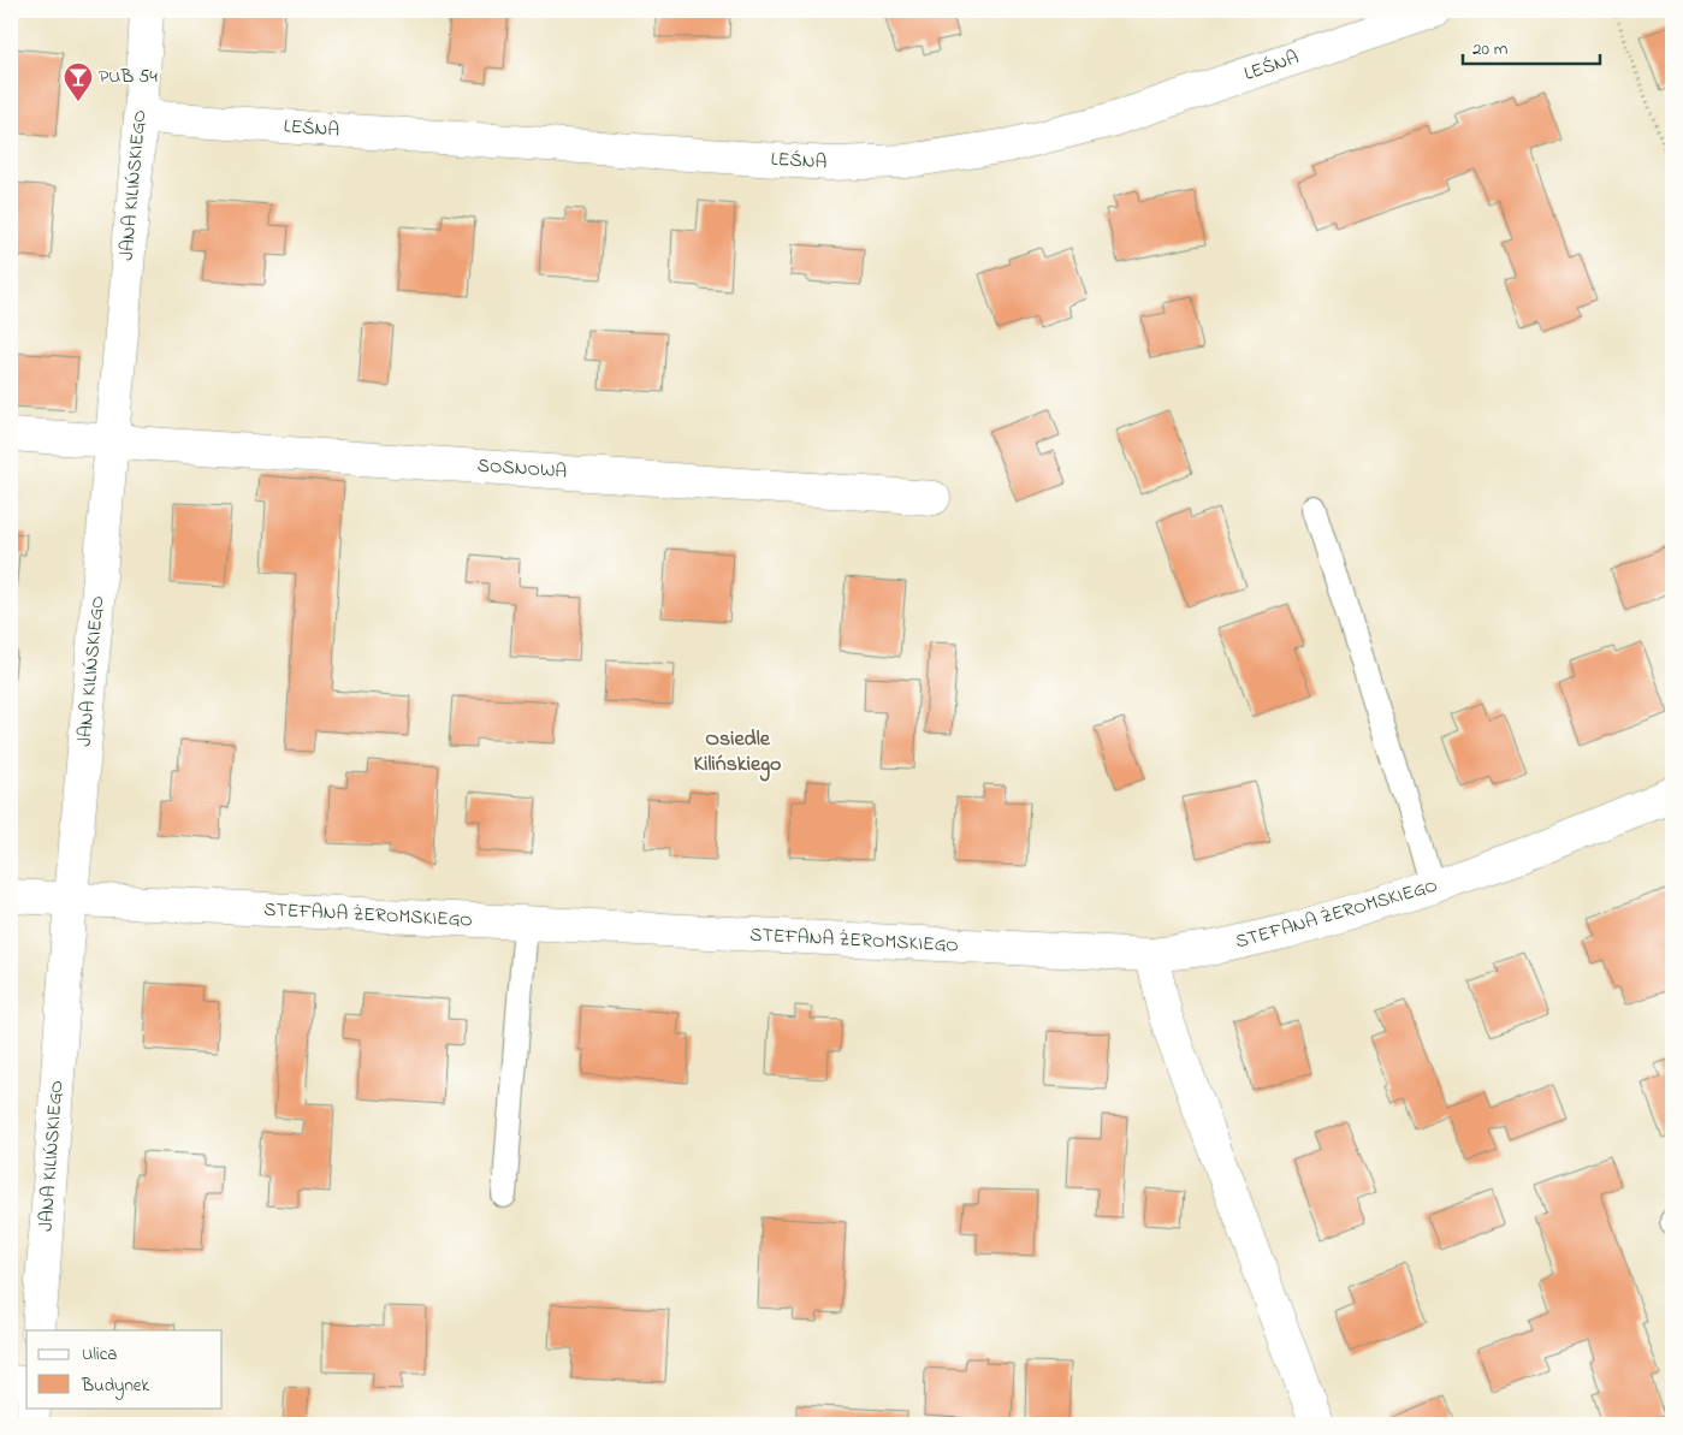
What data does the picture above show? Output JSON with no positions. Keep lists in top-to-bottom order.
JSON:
{
  "streets": {
    "street": [
      "LEŚNA",
      "JANA KILIŃSKIEGO",
      "SOSNOWA",
      "STEFANA ŻEROMSKIEGO"
    ]
  },
  "crossings": [
    ["LEŚNA", "JANA KILIŃSKIEGO"],
    ["JANA KILIŃSKIEGO", "SOSNOWA"],
    ["JANA KILIŃSKIEGO", "STEFANA ŻEROMSKIEGO"]
  ],
  "districts": ["Osiedle Kilińskiego"],
  "places": {
    "bar": ["PUB 54"]
  },
  "legend": ["Ulica", "Budynek"],
  "scale_bar": "20 m"
}
